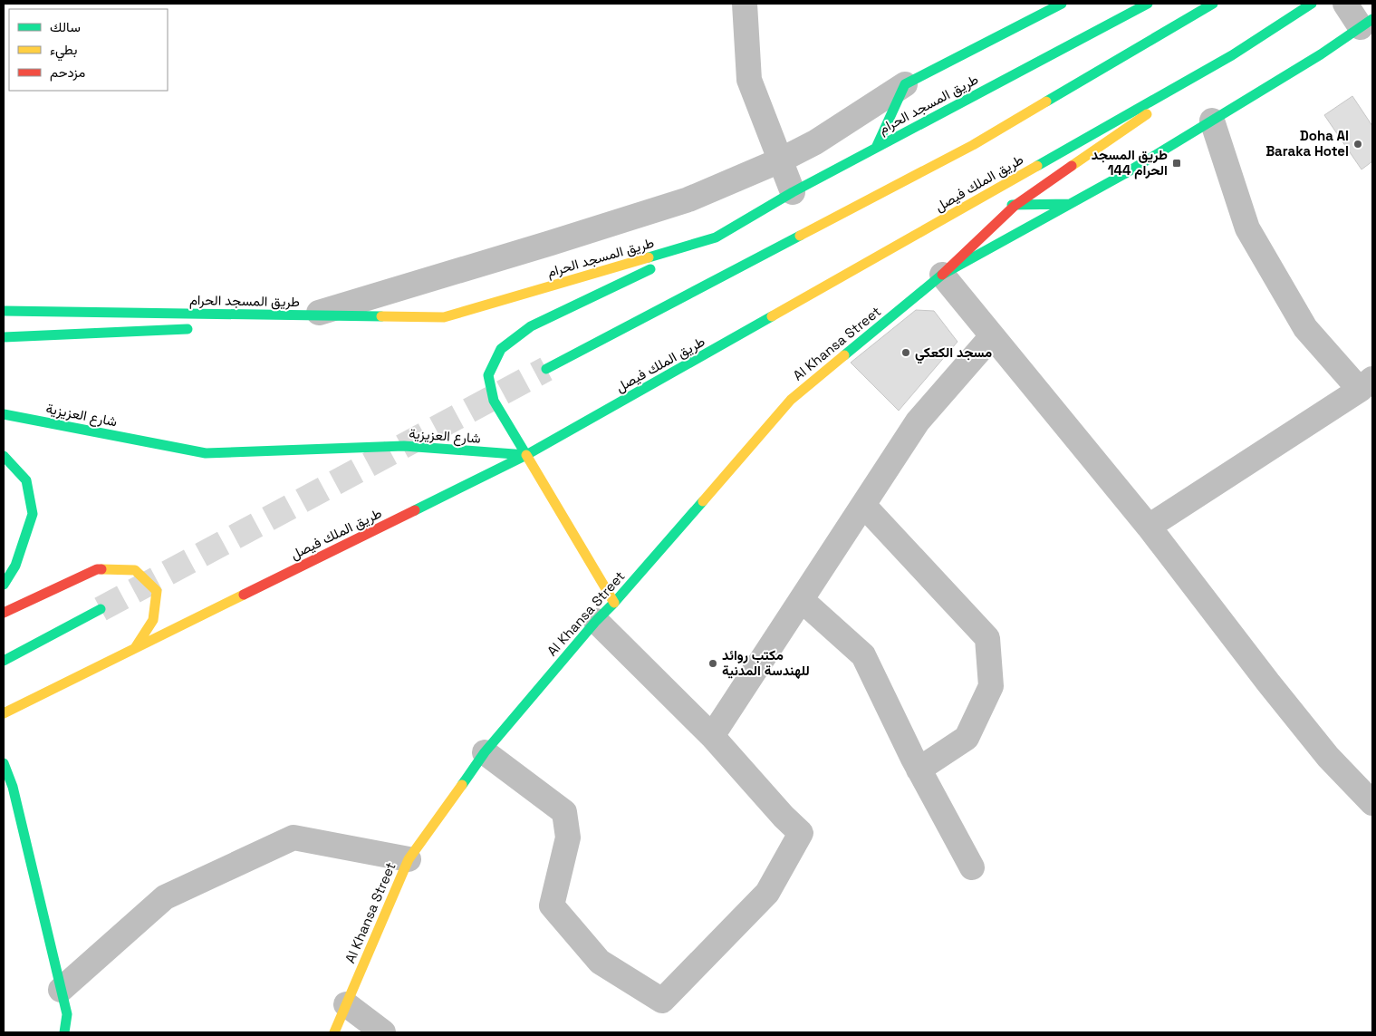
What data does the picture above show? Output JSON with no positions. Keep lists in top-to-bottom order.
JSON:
{
  "streets": {
    "main road": [
      "طريق المسجد الحرام",
      "طريق الملك فيصل",
      "Al Khansa Street",
      "شارع العزيزية"
    ]
  },
  "crossings": [
    ["طريق الملك فيصل", "شارع العزيزية"]
  ],
  "places": {
    "other": ["Doha Al Baraka Hotel", "مسجد الكعكي", "مكتب روائد للهندسة المدنية"],
    "transit": ["طريق المسجد الحرام 144"]
  },
  "legend": ["سالك", "بطيء", "مزدحم"]
}
